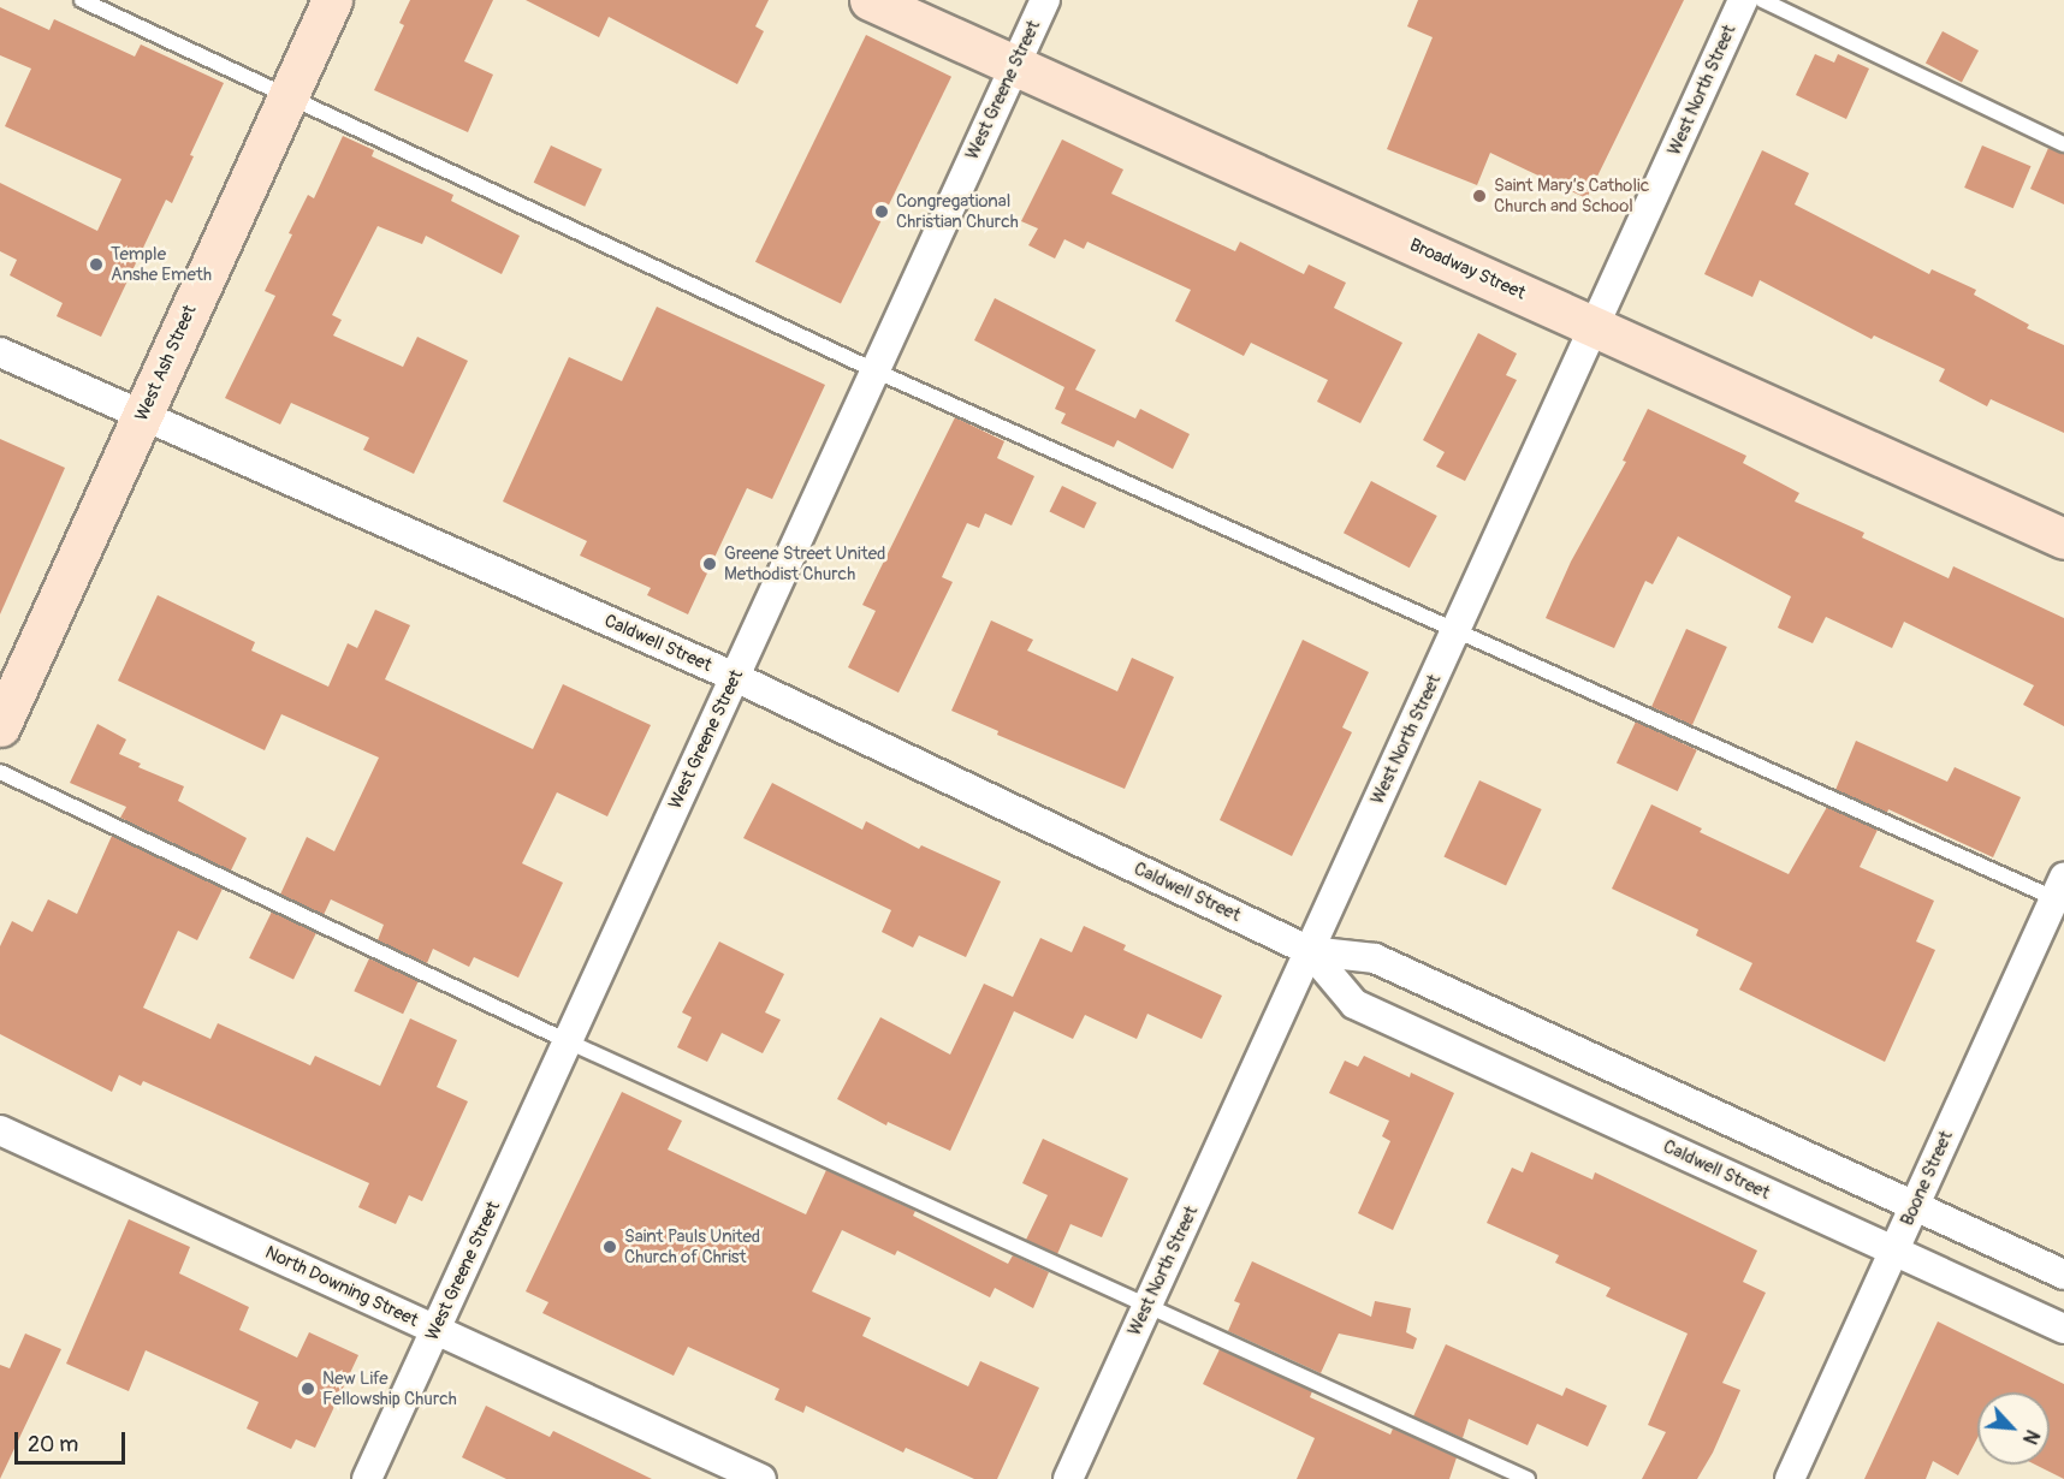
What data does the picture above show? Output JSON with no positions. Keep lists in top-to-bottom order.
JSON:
{
  "streets": {
    "street": [
      "West Greene Street",
      "West North Street",
      "Broadway Street",
      "West Ash Street",
      "Caldwell Street",
      "Boone Street",
      "North Downing Street"
    ]
  },
  "crossings": [
    ["West Greene Street", "Broadway Street"],
    ["West Greene Street", "Caldwell Street"],
    ["West Greene Street", "North Downing Street"],
    ["West North Street", "Broadway Street"],
    ["West North Street", "Caldwell Street"],
    ["West Ash Street", "Caldwell Street"],
    ["Caldwell Street", "Boone Street"]
  ],
  "places": [
    "Saint Mary’s Catholic Church and School",
    "Congregational Christian Church",
    "Temple Anshe Emeth",
    "Greene Street United Methodist Church",
    "Saint Pauls United Church of Christ",
    "New Life Fellowship Church"
  ],
  "scale_bar": "20 m",
  "north": "bottom right"
}
